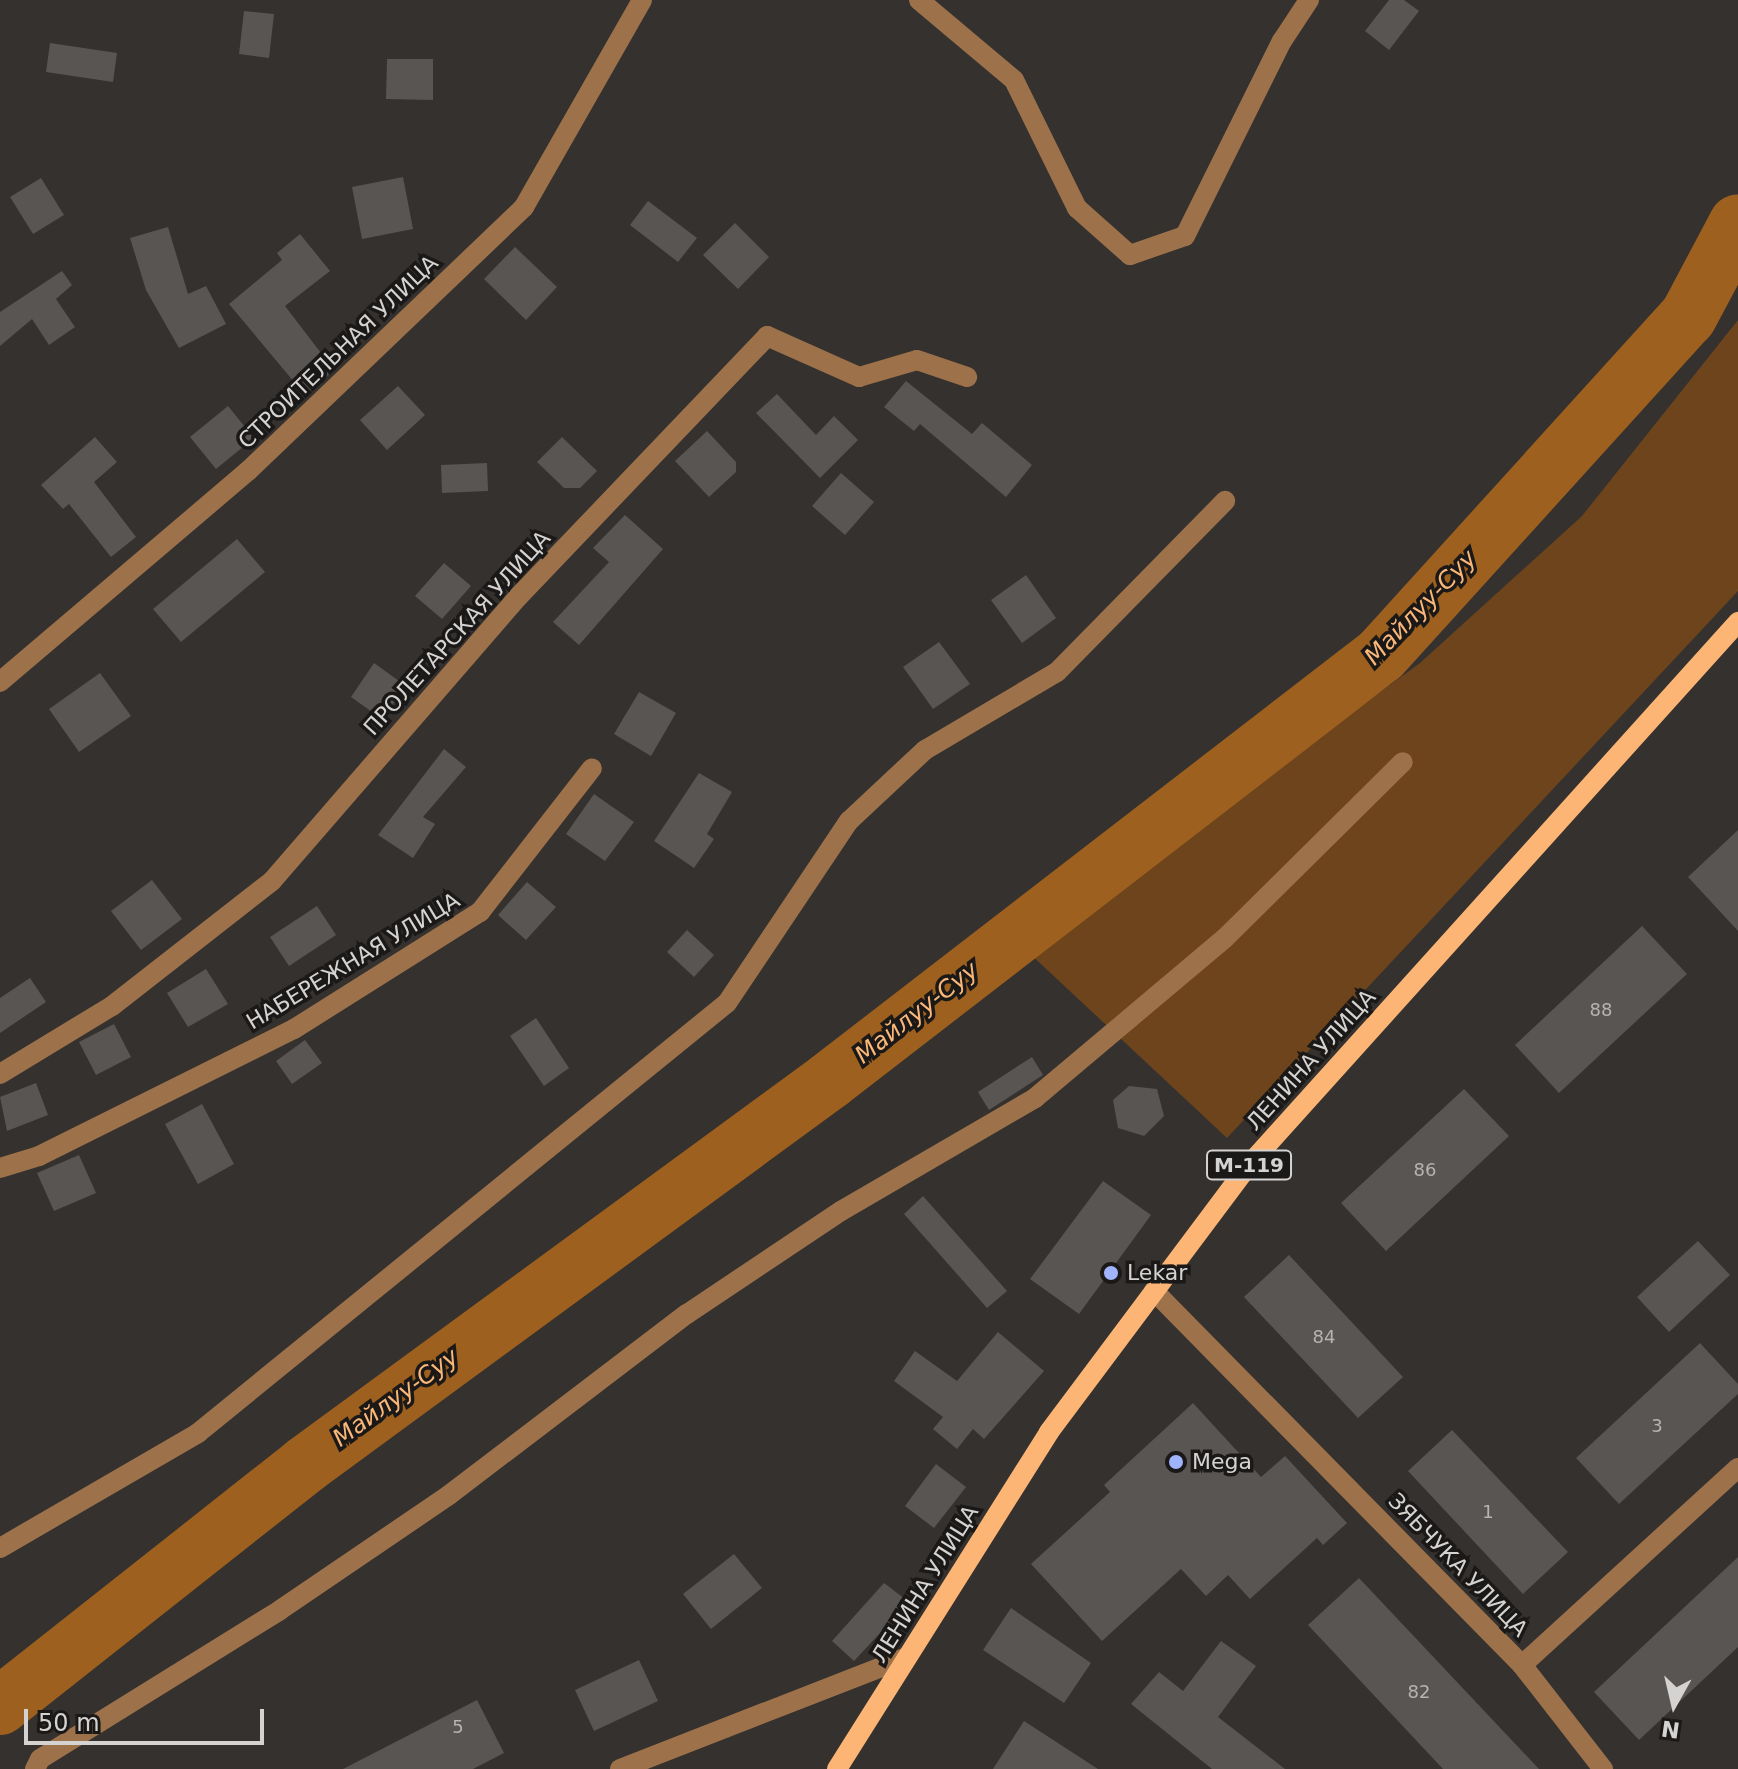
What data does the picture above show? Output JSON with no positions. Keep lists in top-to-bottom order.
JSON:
{
  "streets": {
    "main road": ["ЛЕНИНА УЛИЦА", "М-119"],
    "street": [
      "СТРОИТЕЛЬНАЯ УЛИЦА",
      "ПРОЛЕТАРСКАЯ УЛИЦА",
      "НАБЕРЕЖНАЯ УЛИЦА",
      "ЗЯБЧУКА УЛИЦА"
    ]
  },
  "crossings": [
    ["ЛЕНИНА УЛИЦА", "ЗЯБЧУКА УЛИЦА"]
  ],
  "water": ["Майлуу-Суу"],
  "places": ["Lekar", "Mega"],
  "house_numbers": [
    "88",
    "86",
    "84",
    "3",
    "1",
    "82",
    "5"
  ],
  "scale_bar": "50 m",
  "north": "bottom"
}
